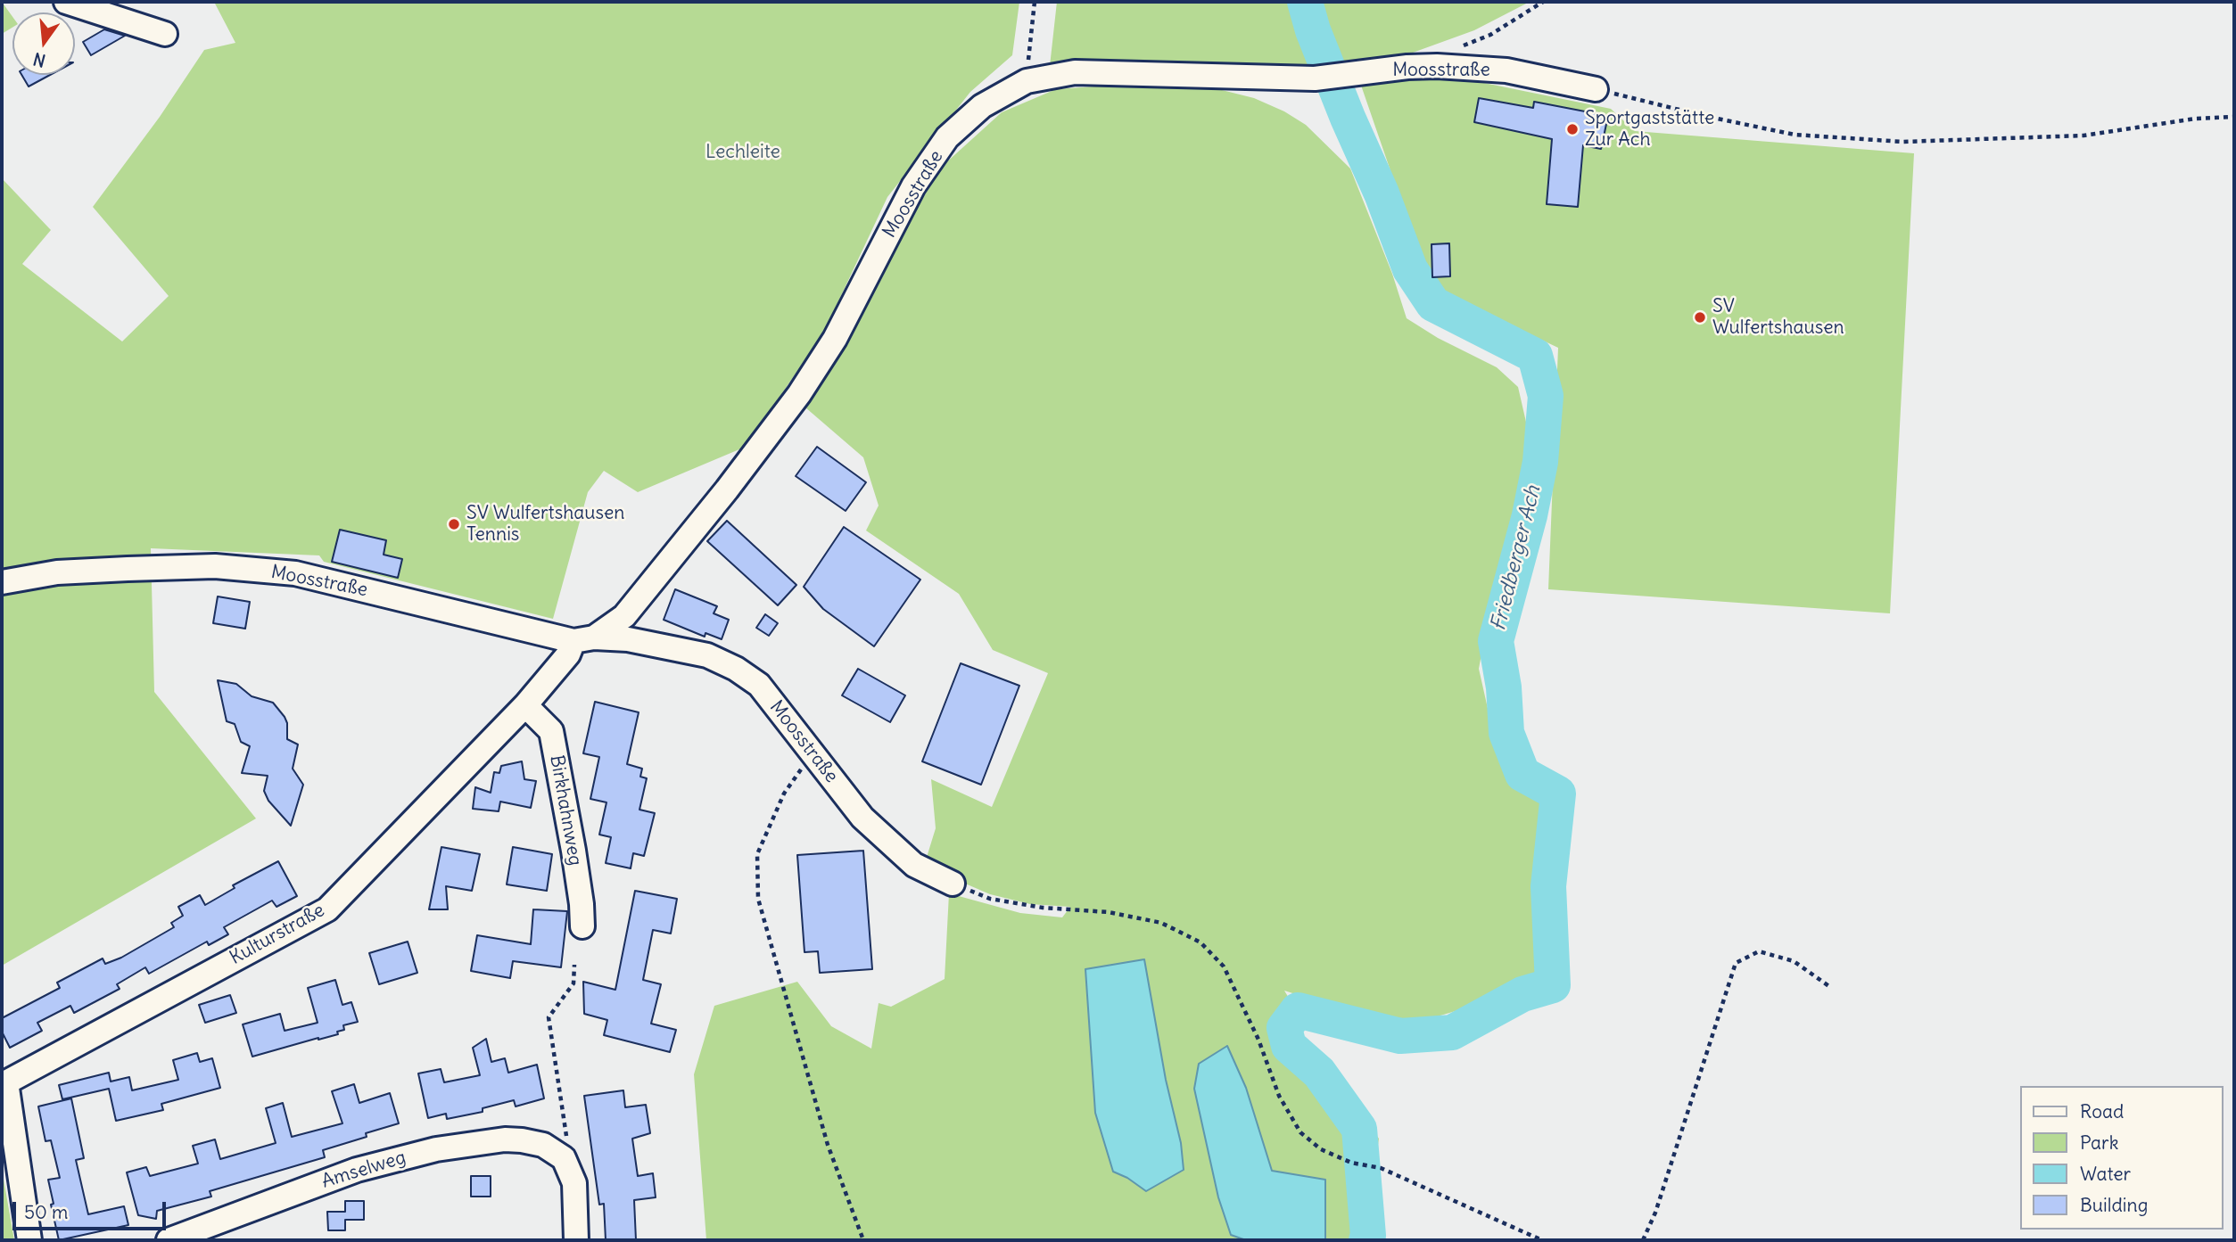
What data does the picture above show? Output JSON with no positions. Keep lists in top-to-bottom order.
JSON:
{
  "streets": {
    "street": [
      "Moosstraße",
      "Birkhahnweg",
      "Kulturstraße",
      "Amselweg"
    ]
  },
  "crossings": [
    ["Moosstraße", "Kulturstraße"],
    ["Birkhahnweg", "Kulturstraße"]
  ],
  "water": ["Friedberger Ach"],
  "parks": ["Lechleite"],
  "places": ["Sportgaststätte Zur Ach", "SV Wulfertshausen", "SV Wulfertshausen Tennis"],
  "legend": [
    "Road",
    "Park",
    "Water",
    "Building"
  ],
  "scale_bar": "50 m",
  "north": "bottom"
}
